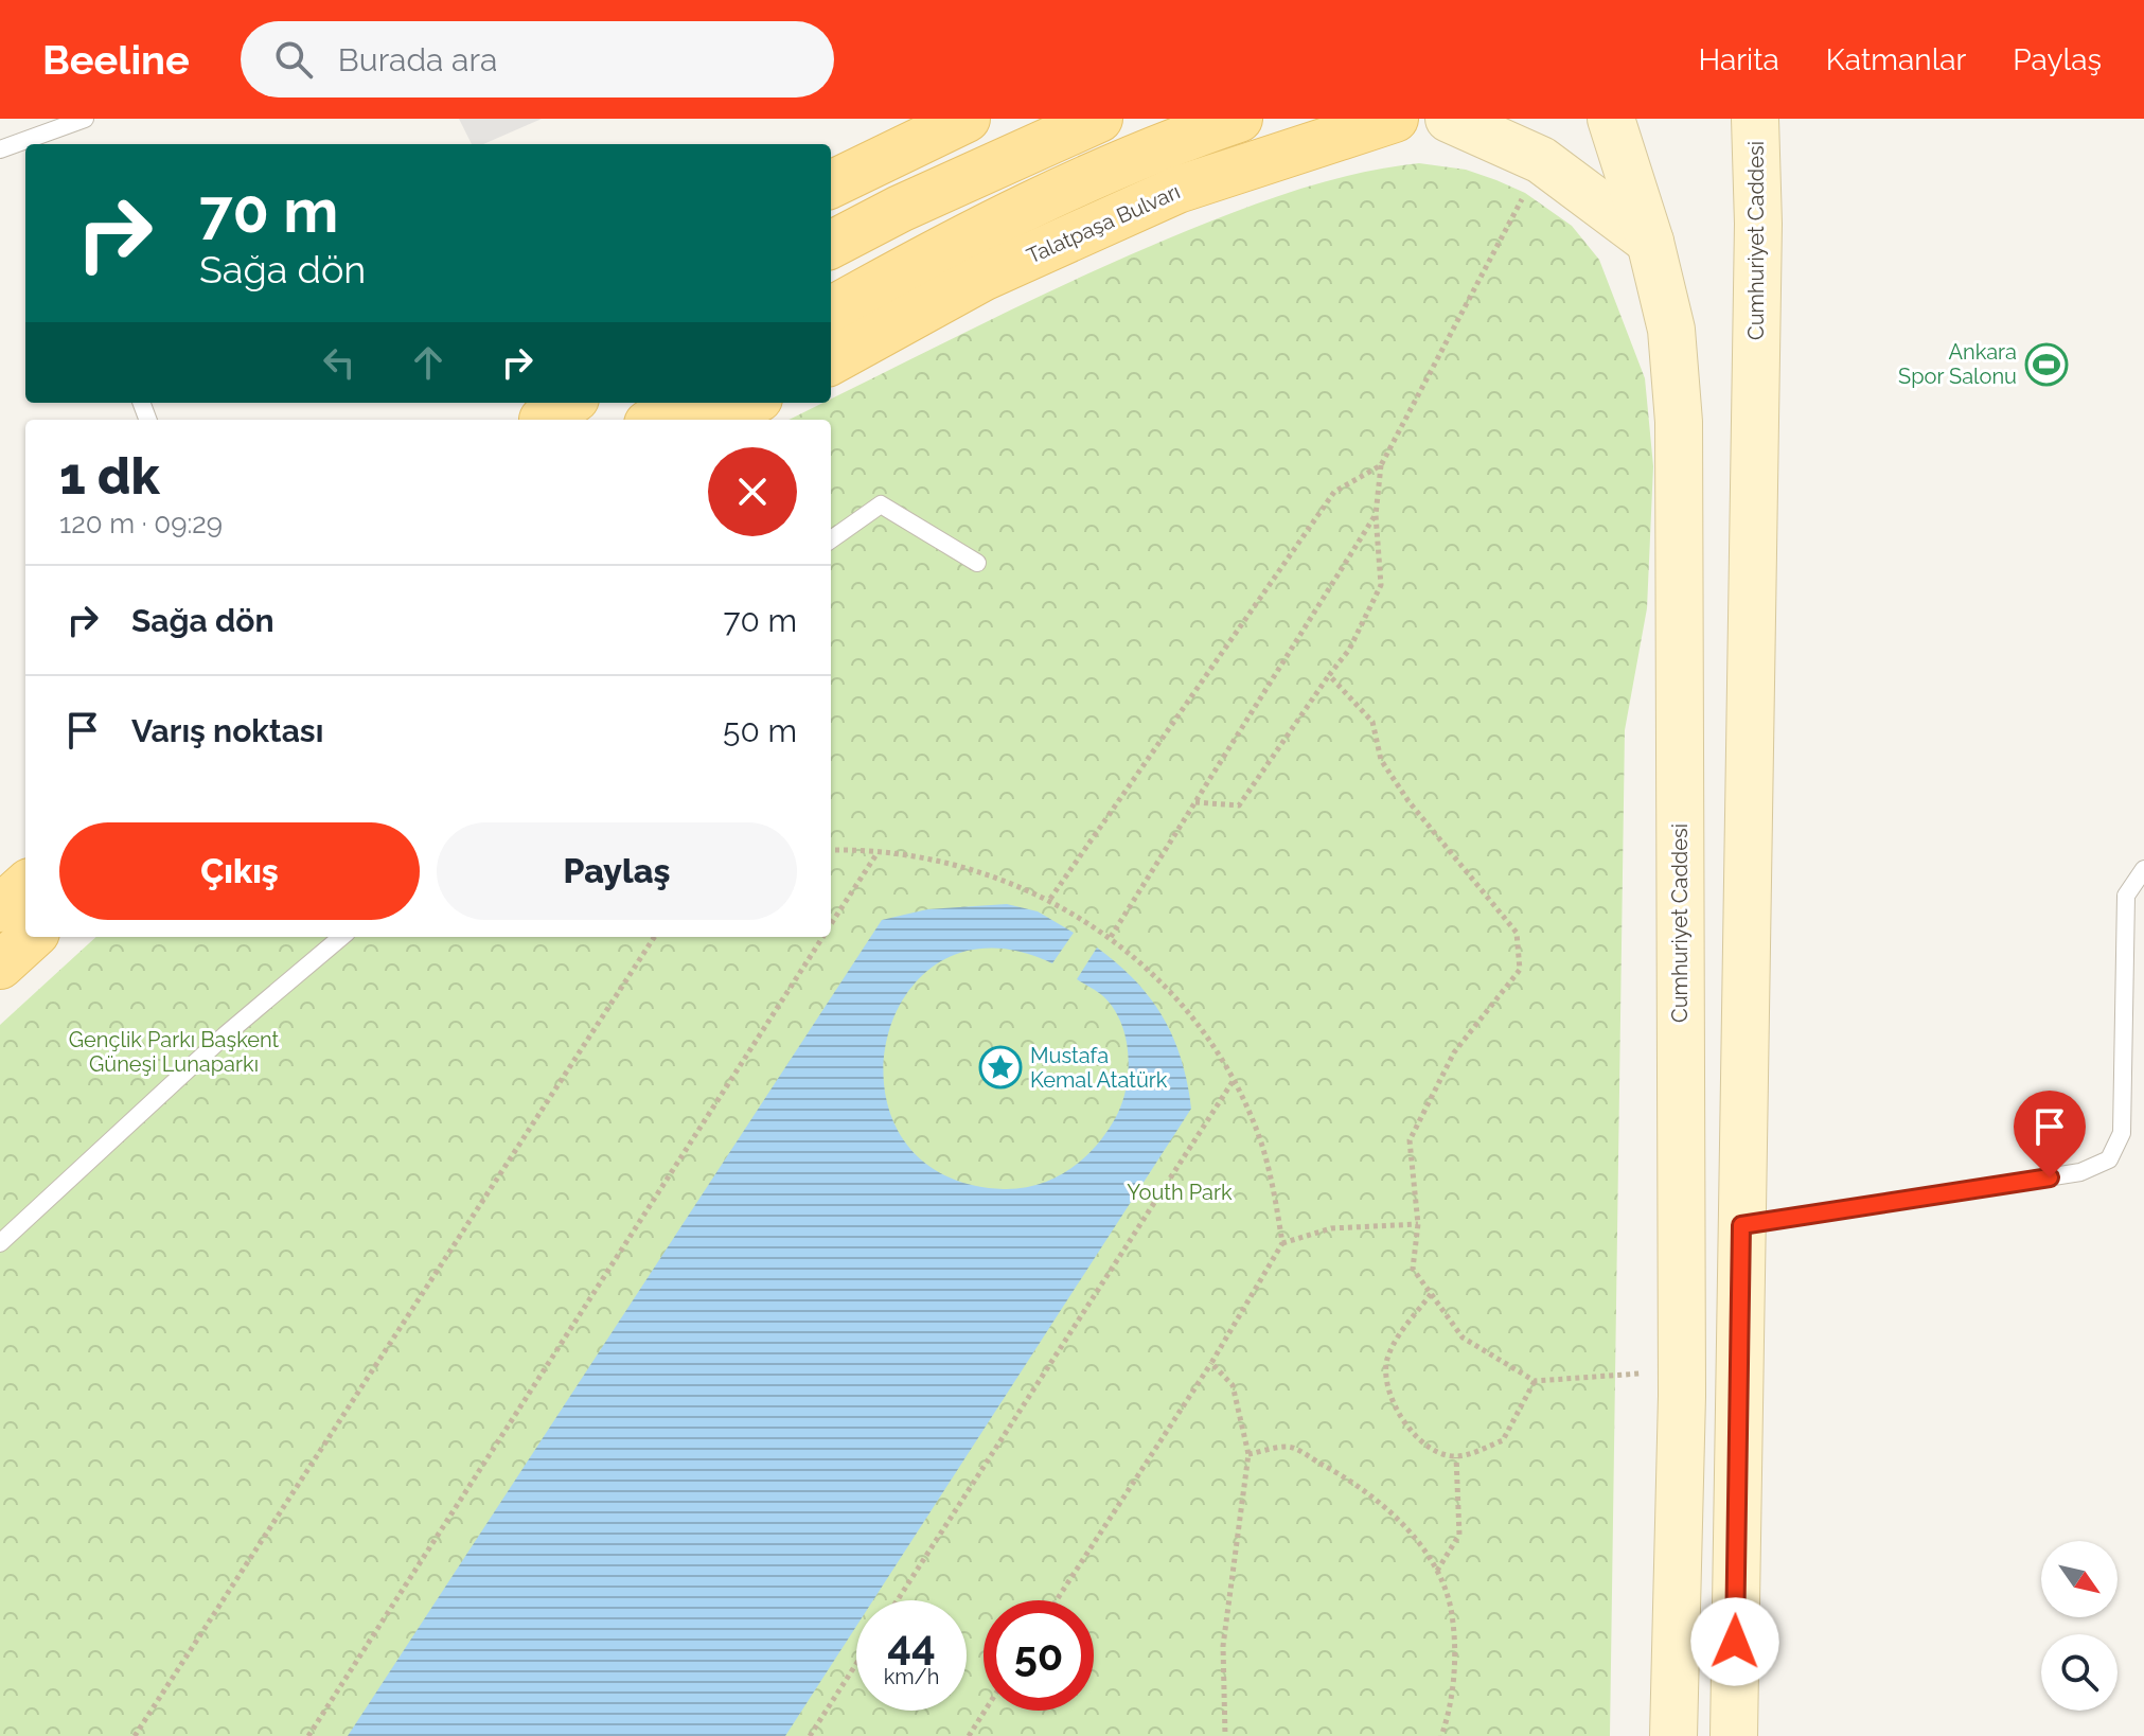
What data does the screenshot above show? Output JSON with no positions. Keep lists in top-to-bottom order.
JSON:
{
  "streets": {
    "main road": ["Talatpaşa Bulvarı", "Cumhuriyet Caddesi"]
  },
  "parks": ["Gençlik Parkı Başkent Güneşi Lunaparkı", "Youth Park"],
  "places": {
    "sports": ["Ankara Spor Salonu"],
    "place": ["Mustafa Kemal Atatürk"]
  },
  "north": "bottom right",
  "page": {
    "header": "Beeline",
    "search": "Burada ara",
    "nav": ["Harita", "Katmanlar", "Paylaş"],
    "turn": ["70 m", "Sağa dön"],
    "heading": ["1 dk", "120 m · 09:29"],
    "list": [
      {
        "name": "Sağa dön",
        "value": "70 m"
      },
      {
        "name": "Varış noktası",
        "value": "50 m"
      }
    ],
    "buttons": ["Çıkış", "Paylaş"],
    "speed": "44 km/h",
    "limit": "50"
  }
}
